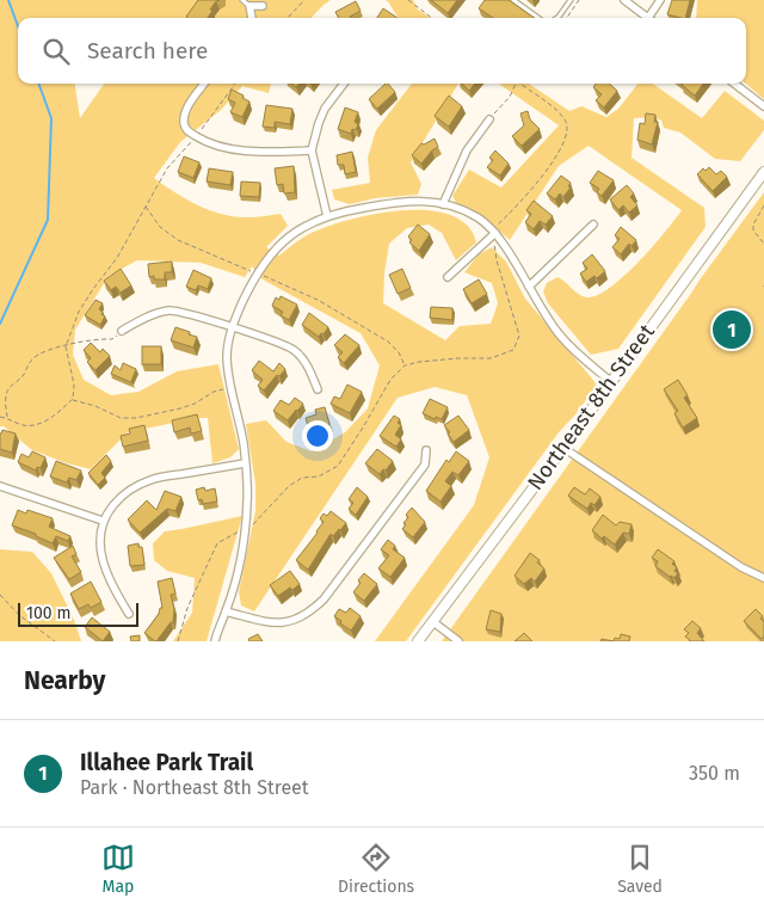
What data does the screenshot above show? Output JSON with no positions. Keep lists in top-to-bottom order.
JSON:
{
  "streets": {
    "street": ["Northeast 8th Street"]
  },
  "scale_bar": "100 m",
  "page": {
    "search": "Search here",
    "pins": "1",
    "scale": "100 m",
    "heading": "Nearby",
    "list": [
      {
        "mark": "1",
        "name": "Illahee Park Trail",
        "note": "Park · Northeast 8th Street",
        "value": "350 m"
      }
    ],
    "nav": ["Map", "Directions", "Saved"]
  }
}
